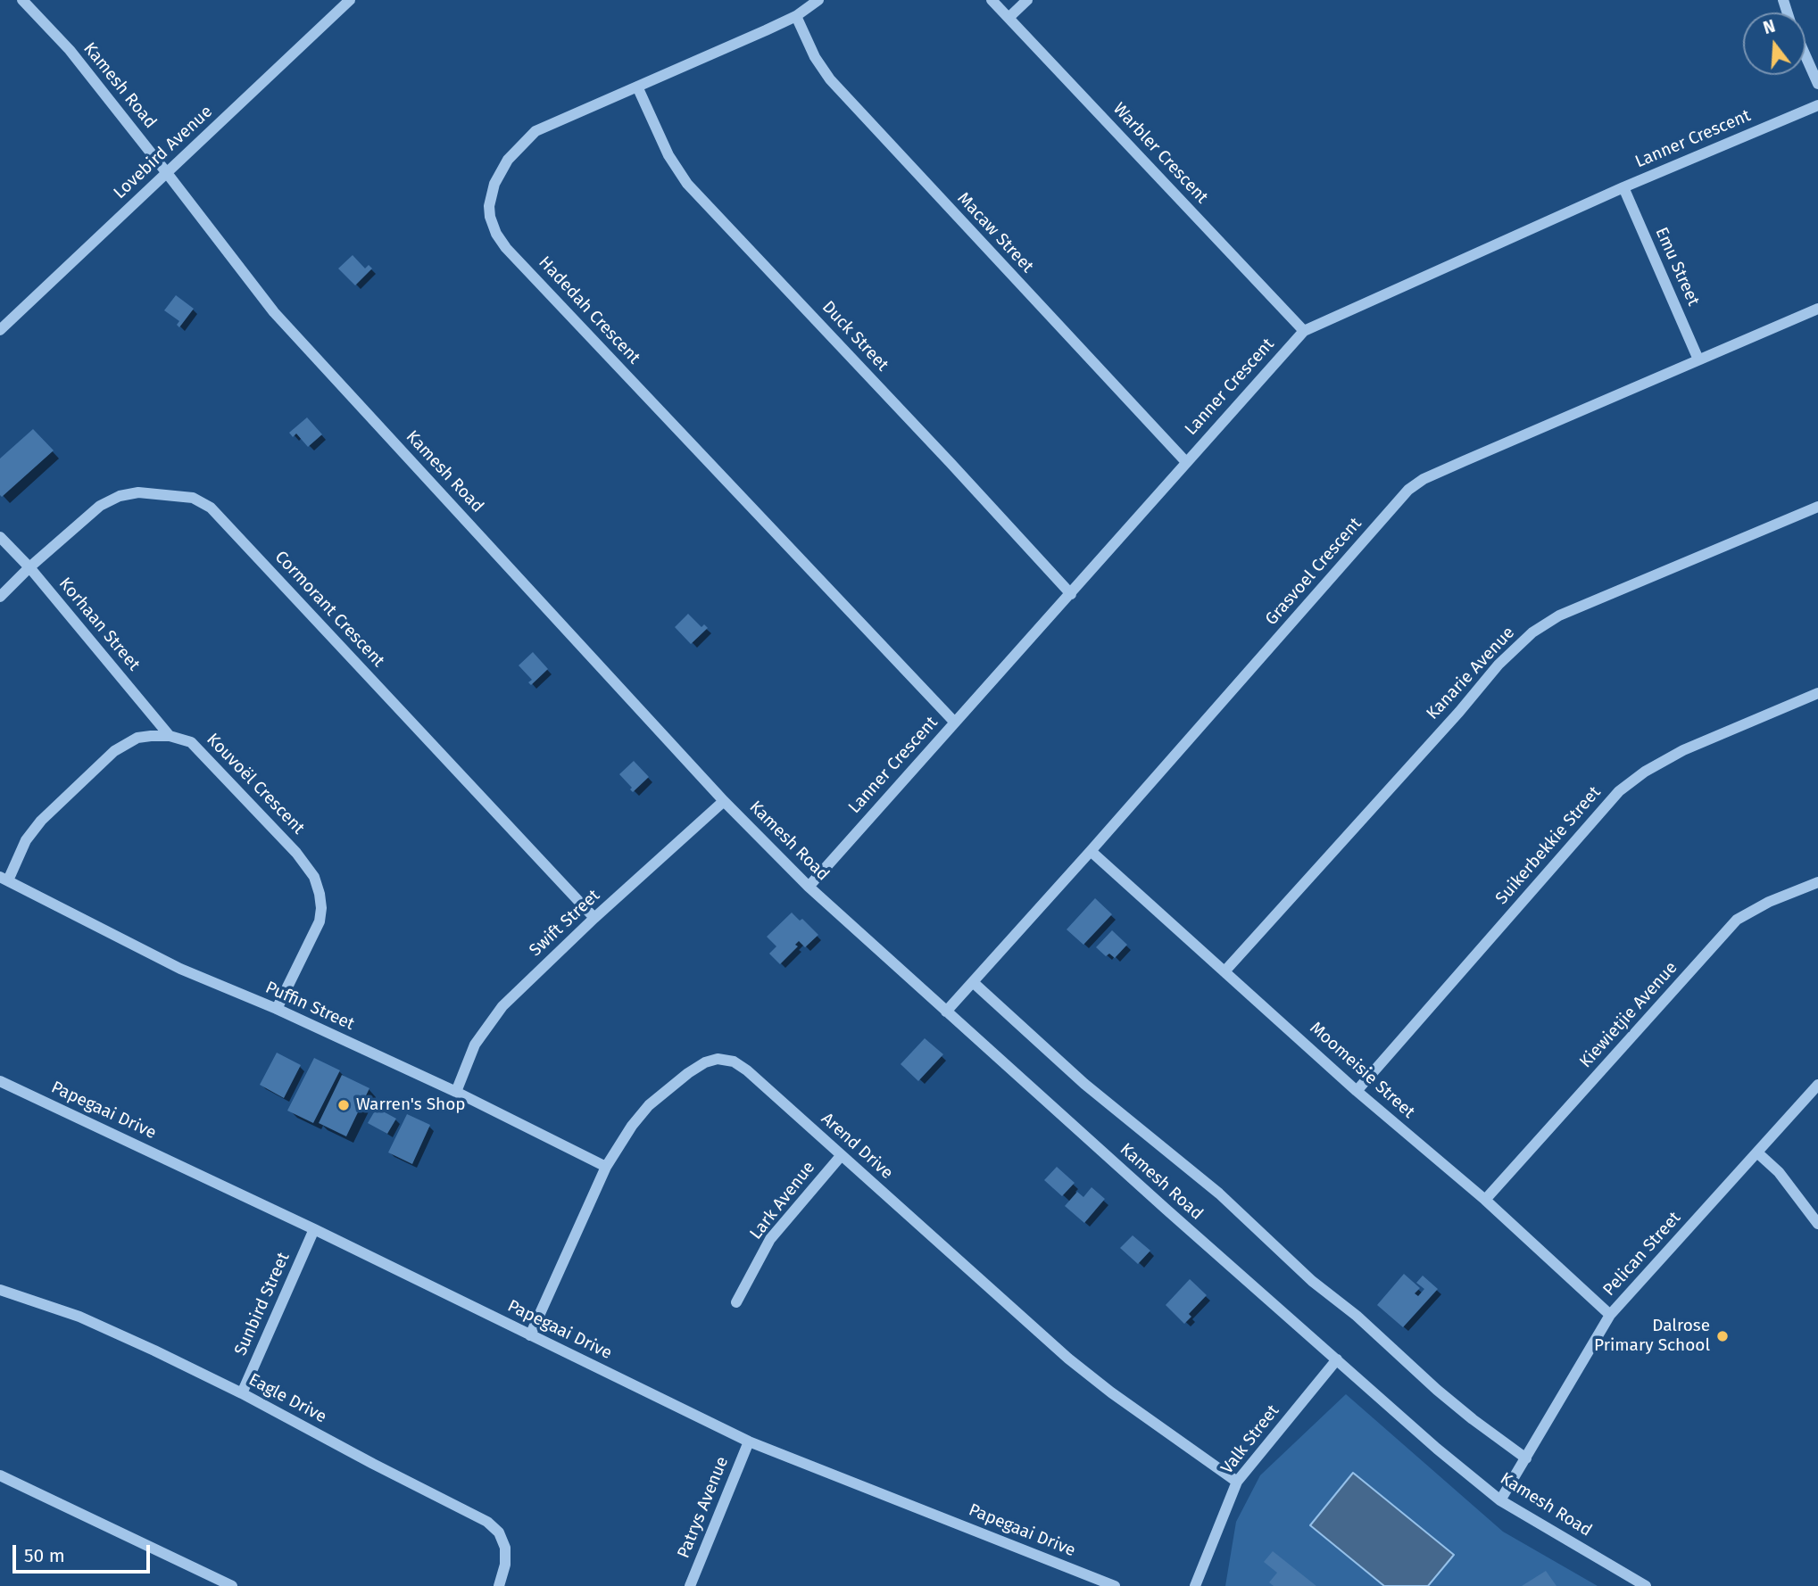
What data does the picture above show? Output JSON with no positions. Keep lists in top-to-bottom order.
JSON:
{
  "streets": {
    "street": [
      "Kamesh Road",
      "Lanner Crescent",
      "Lovebird Avenue",
      "Warbler Crescent",
      "Macaw Street",
      "Emu Street",
      "Hadedah Crescent",
      "Duck Street",
      "Grasvoel Crescent",
      "Cormorant Crescent",
      "Korhaan Street",
      "Kanarie Avenue",
      "Kouvoël Crescent",
      "Suikerbekkie Street",
      "Swift Street",
      "Puffin Street",
      "Kiewietjie Avenue",
      "Moomeisie Street",
      "Papegaai Drive",
      "Arend Drive",
      "Lark Avenue",
      "Pelican Street",
      "Sunbird Street",
      "Eagle Drive",
      "Valk Street",
      "Patrys Avenue"
    ]
  },
  "crossings": [
    ["Kamesh Road", "Lanner Crescent"],
    ["Kamesh Road", "Lovebird Avenue"],
    ["Kamesh Road", "Grasvoel Crescent"],
    ["Kamesh Road", "Swift Street"],
    ["Kamesh Road", "Pelican Street"],
    ["Kamesh Road", "Valk Street"],
    ["Lanner Crescent", "Warbler Crescent"],
    ["Lanner Crescent", "Macaw Street"],
    ["Lanner Crescent", "Emu Street"],
    ["Lanner Crescent", "Hadedah Crescent"],
    ["Lanner Crescent", "Duck Street"],
    ["Macaw Street", "Hadedah Crescent"],
    ["Emu Street", "Grasvoel Crescent"],
    ["Hadedah Crescent", "Duck Street"],
    ["Grasvoel Crescent", "Moomeisie Street"],
    ["Cormorant Crescent", "Korhaan Street"],
    ["Cormorant Crescent", "Swift Street"],
    ["Korhaan Street", "Kouvoël Crescent"],
    ["Kanarie Avenue", "Moomeisie Street"],
    ["Kouvoël Crescent", "Puffin Street"],
    ["Suikerbekkie Street", "Moomeisie Street"],
    ["Swift Street", "Puffin Street"],
    ["Puffin Street", "Arend Drive"],
    ["Kiewietjie Avenue", "Moomeisie Street"],
    ["Moomeisie Street", "Pelican Street"],
    ["Papegaai Drive", "Arend Drive"],
    ["Papegaai Drive", "Sunbird Street"],
    ["Papegaai Drive", "Patrys Avenue"],
    ["Arend Drive", "Lark Avenue"],
    ["Arend Drive", "Valk Street"],
    ["Sunbird Street", "Eagle Drive"]
  ],
  "places": ["Warren's Shop", "Dalrose Primary School"],
  "scale_bar": "50 m",
  "north": "top"
}
